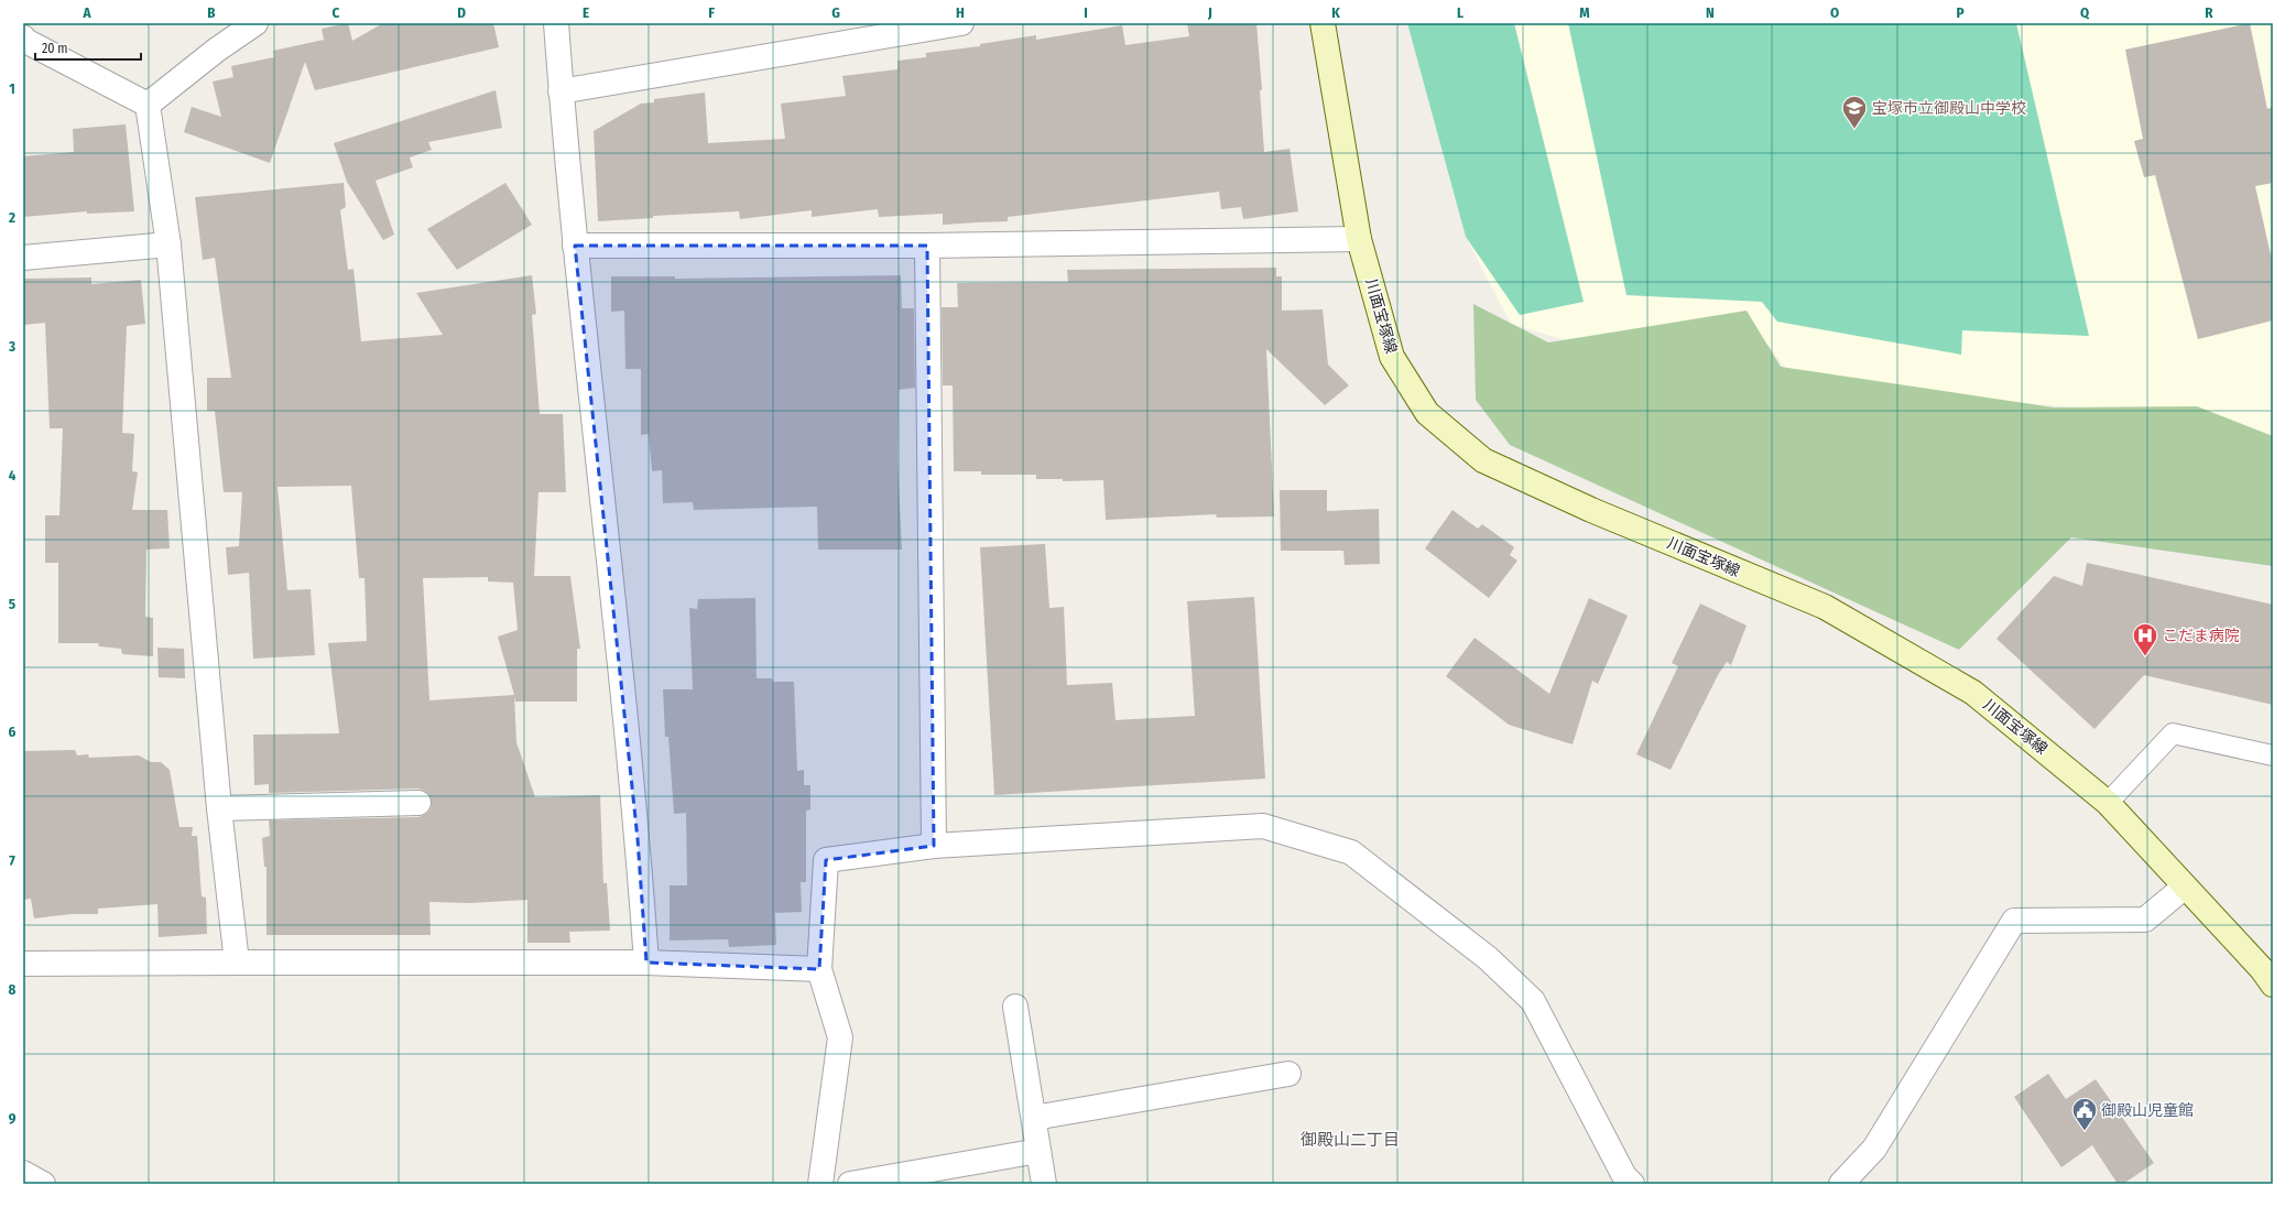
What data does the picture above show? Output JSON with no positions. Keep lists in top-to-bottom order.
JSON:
{
  "streets": {
    "street": ["川面宝塚線"]
  },
  "districts": ["御殿山二丁目"],
  "places": {
    "school or university": ["宝塚市立御殿山中学校"],
    "hospital": ["こだま病院"],
    "public building": ["御殿山児童館"]
  },
  "scale_bar": "20 m",
  "grid": {
    "columns": [
      "A",
      "B",
      "C",
      "D",
      "E",
      "F",
      "G",
      "H",
      "I",
      "J",
      "K",
      "L",
      "M",
      "N",
      "O",
      "P",
      "Q",
      "R"
    ],
    "rows": [
      "1",
      "2",
      "3",
      "4",
      "5",
      "6",
      "7",
      "8",
      "9"
    ]
  }
}
